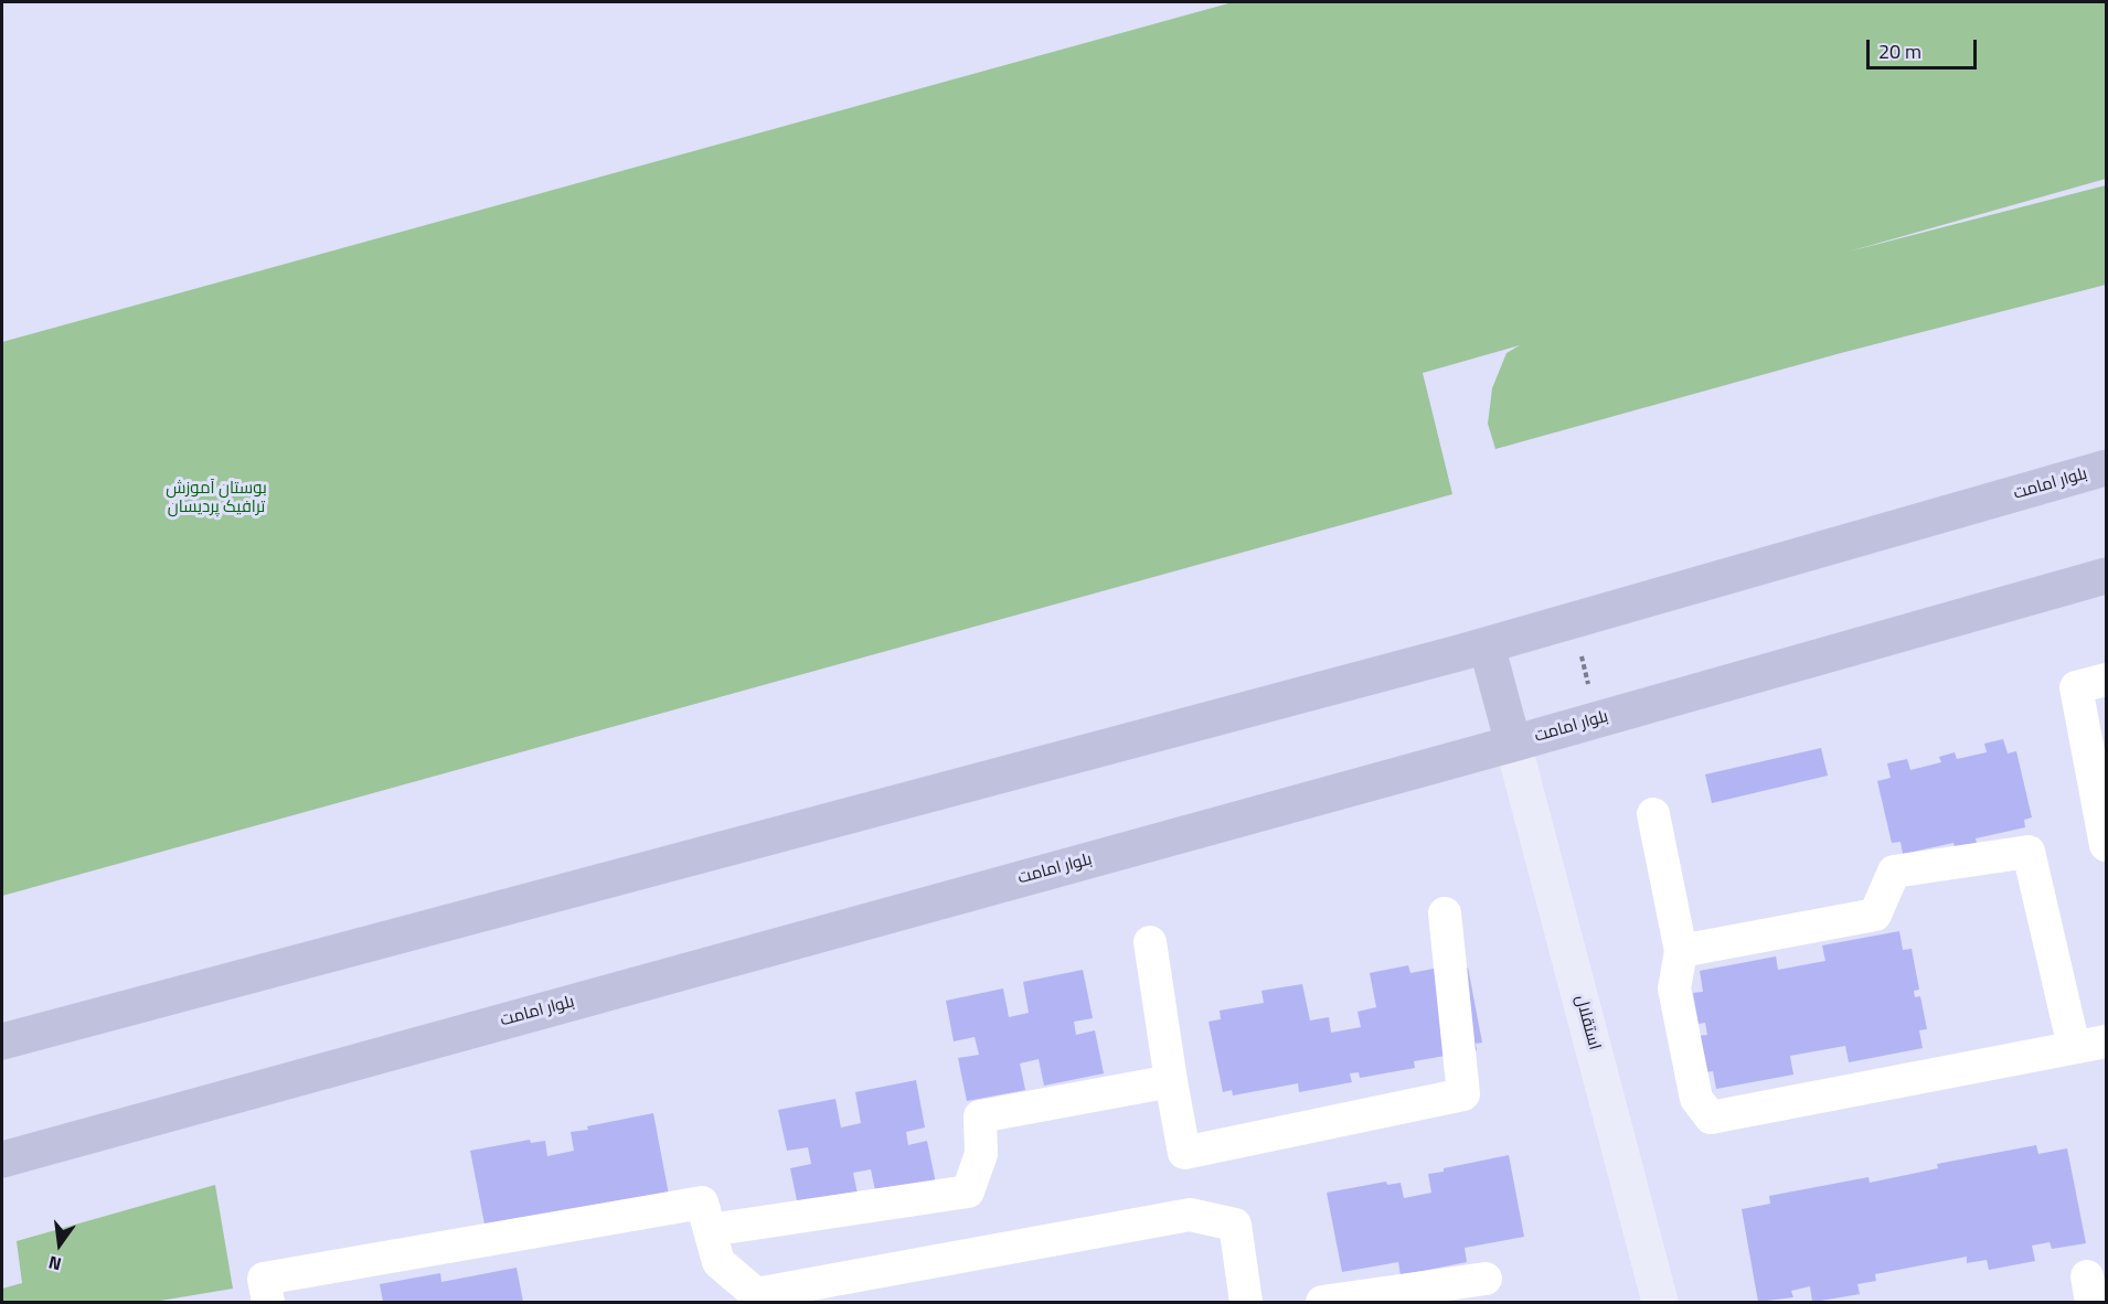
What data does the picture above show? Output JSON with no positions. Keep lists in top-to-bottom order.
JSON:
{
  "streets": {
    "main road": ["بلوار امامت", "استقلال"]
  },
  "crossings": [
    ["بلوار امامت", "استقلال"]
  ],
  "parks": ["بوستان آموزش ترافیک پردیسان"],
  "scale_bar": "20 m",
  "north": "bottom"
}
